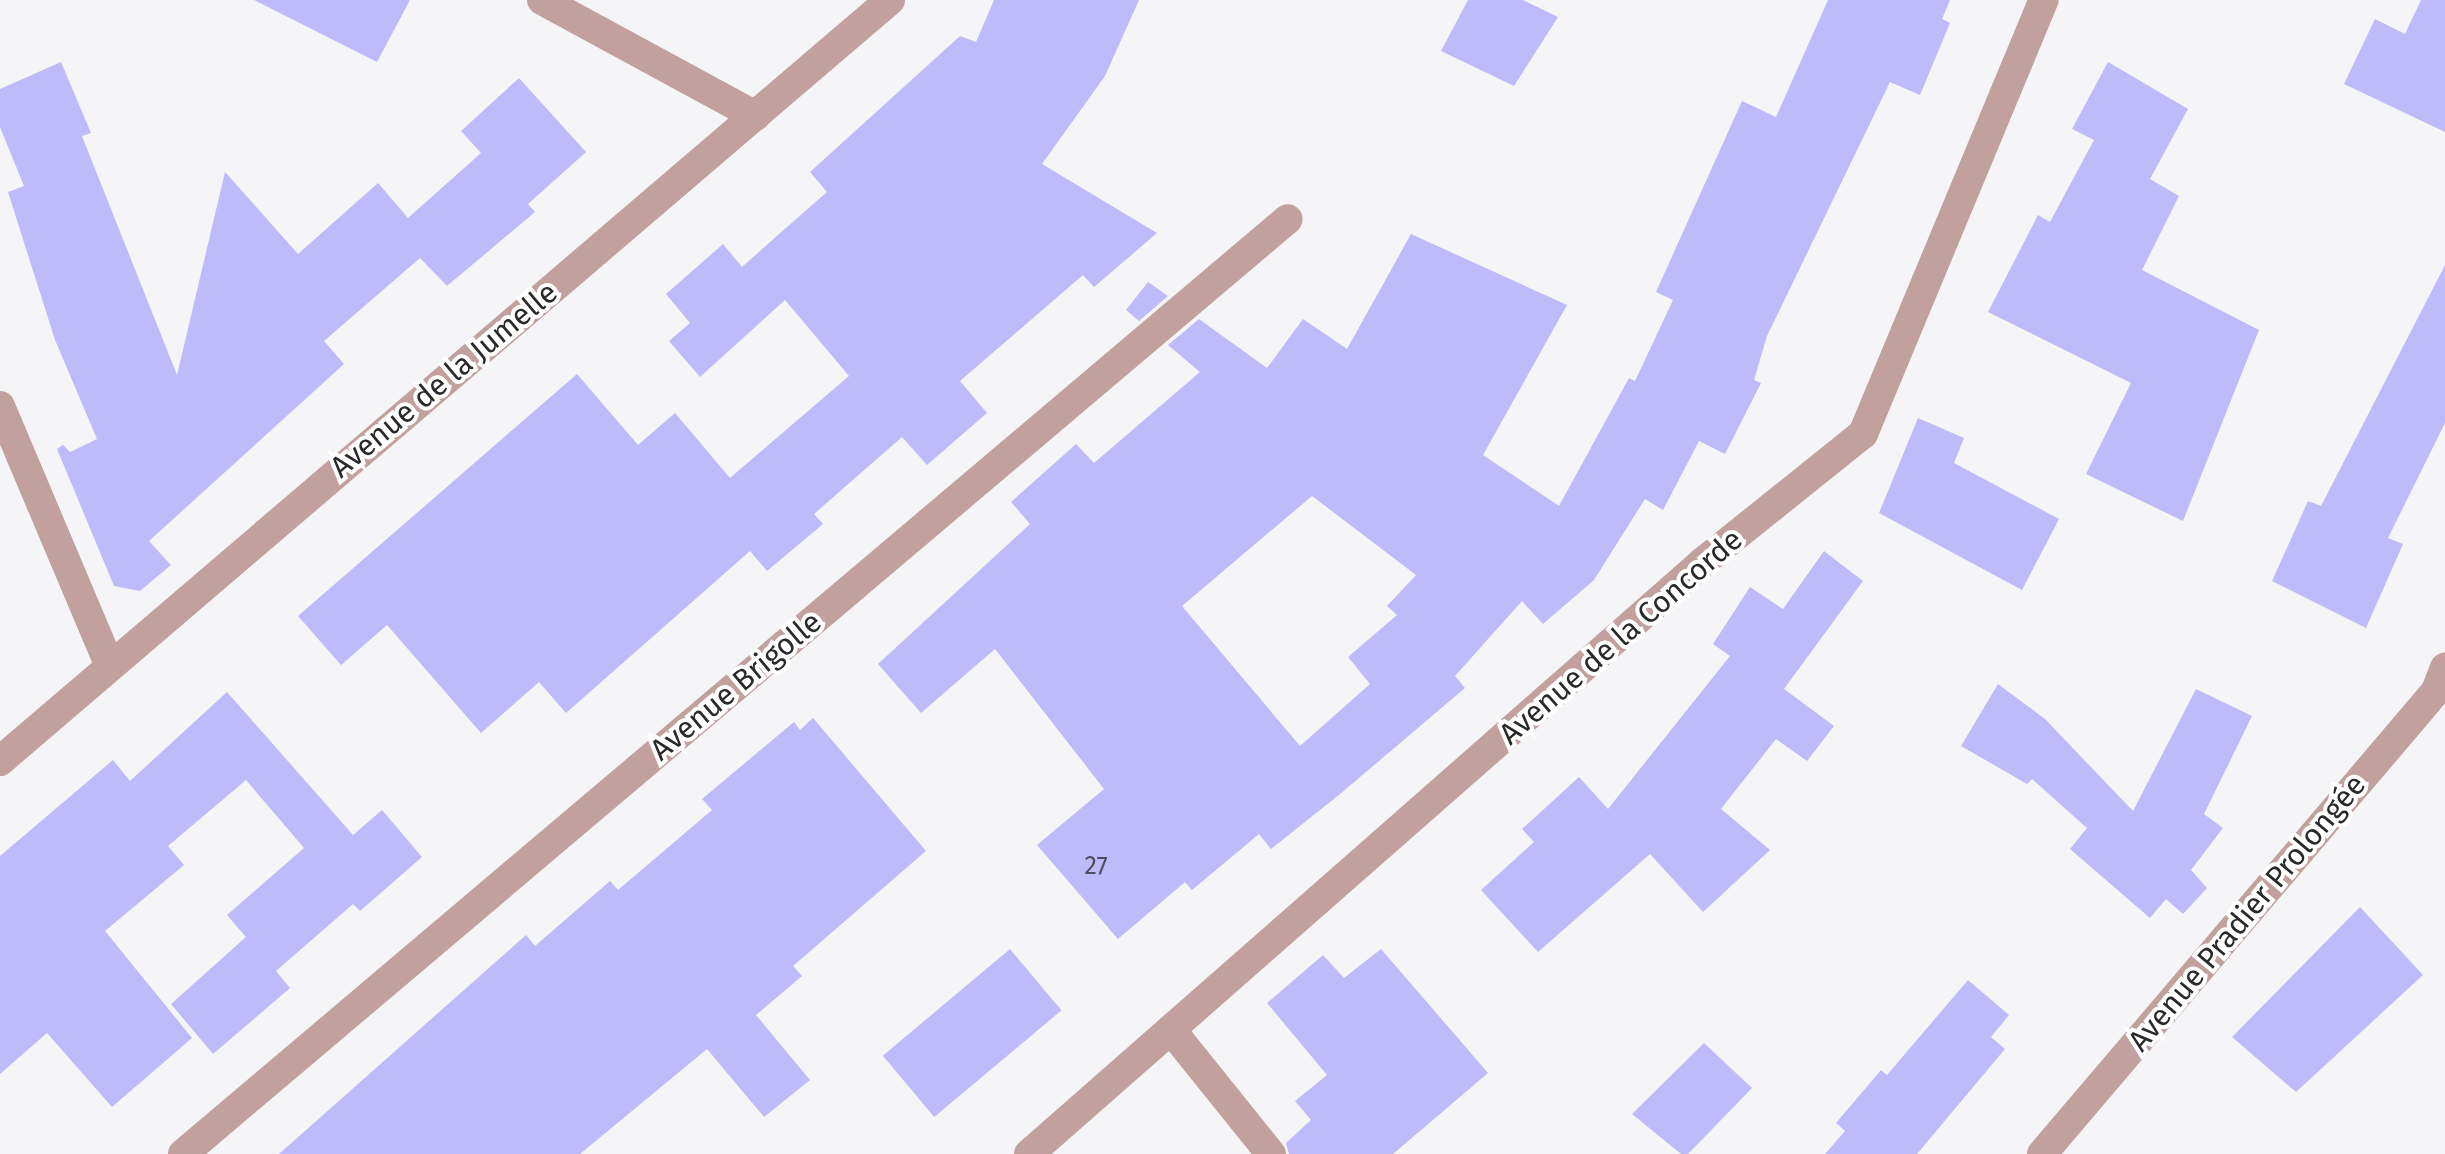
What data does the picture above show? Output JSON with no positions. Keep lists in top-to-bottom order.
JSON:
{
  "streets": {
    "street": [
      "Avenue de la Jumelle",
      "Avenue de la Concorde",
      "Avenue Brigolle",
      "Avenue Pradier Prolongée"
    ]
  },
  "house_numbers": ["27"]
}
